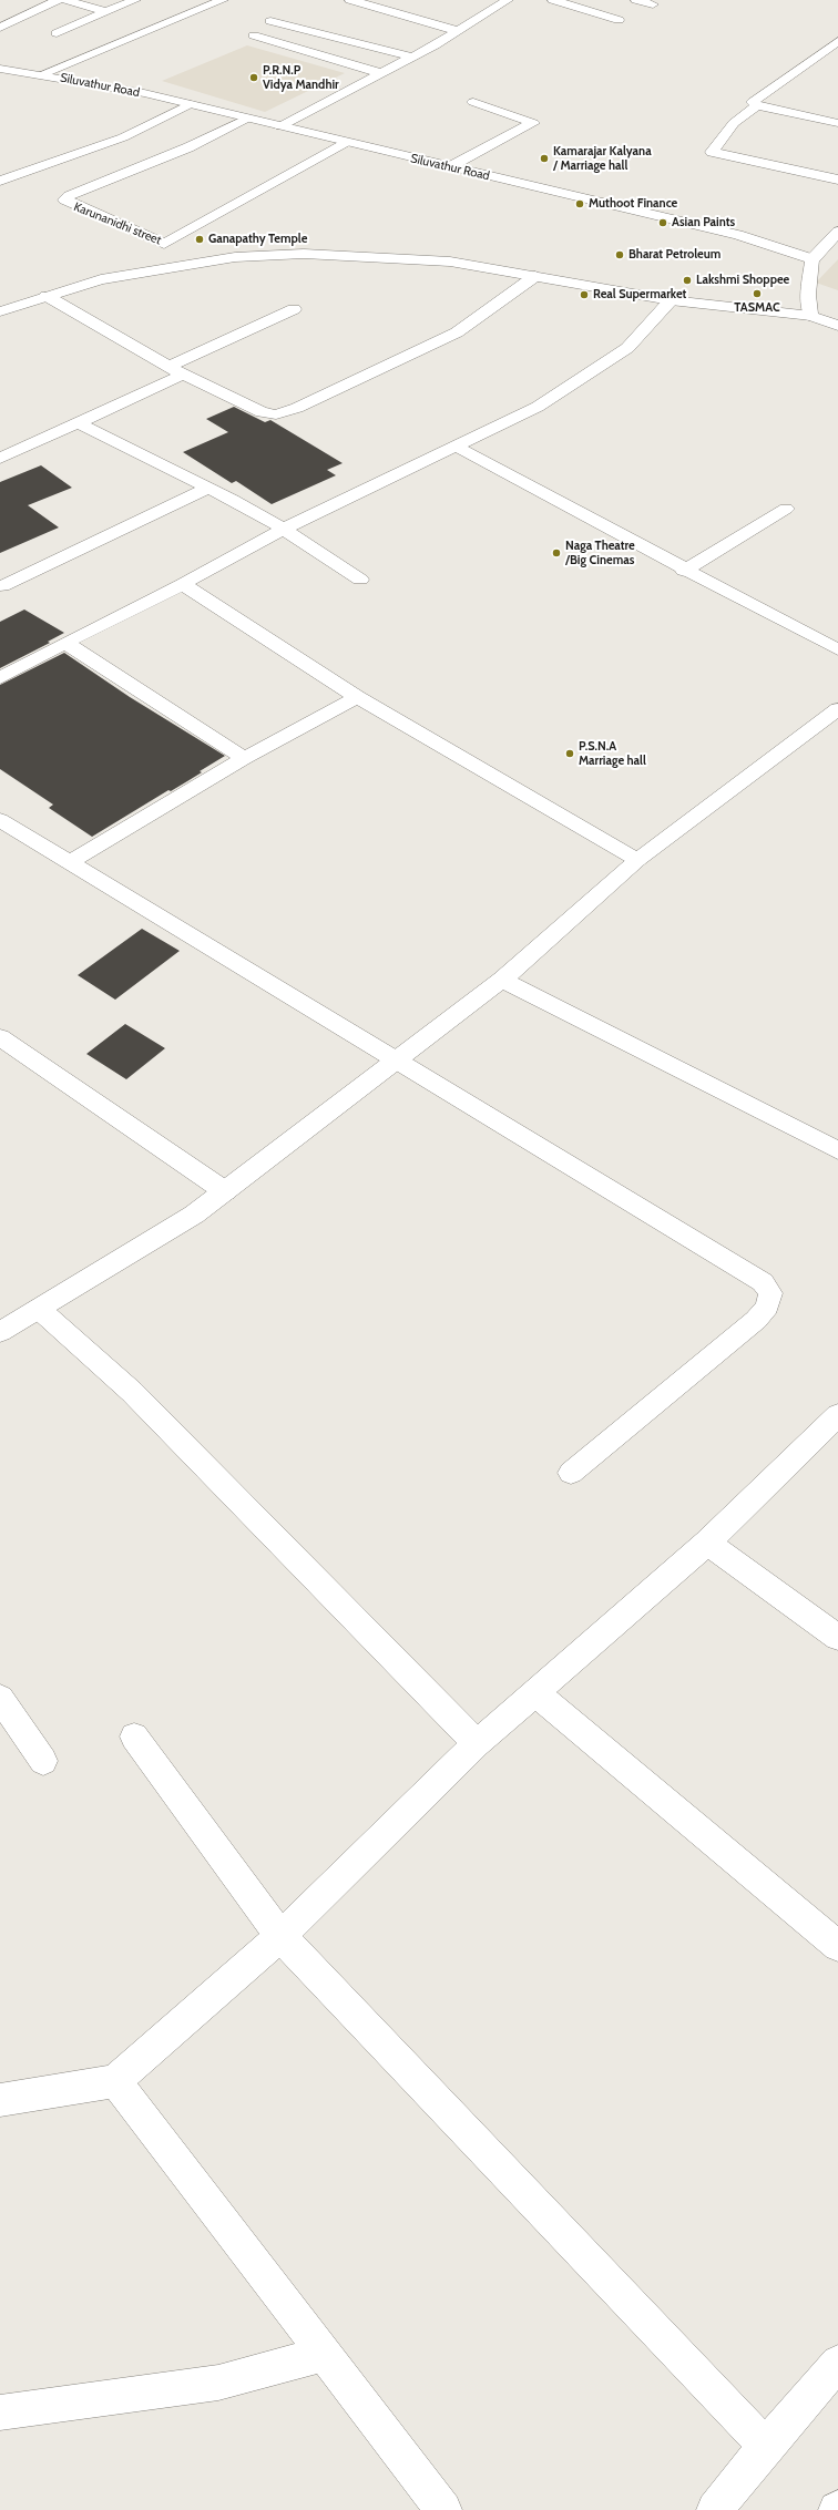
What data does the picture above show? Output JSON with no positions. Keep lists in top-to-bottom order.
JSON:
{
  "streets": {
    "street": ["Siluvathur Road", "Karunanidhi street"]
  },
  "crossings": [
    ["Siluvathur Road", "Karunanidhi street"]
  ],
  "places": [
    "P.R.N.P Vidya Mandhir",
    "Kamarajar Kalyana / Marriage hall",
    "Muthoot Finance",
    "Asian Paints",
    "Ganapathy Temple",
    "Bharat Petroleum",
    "Lakshmi Shoppee",
    "TASMAC",
    "Real Supermarket",
    "Naga Theatre /Big Cinemas",
    "P.S.N.A Marriage hall"
  ]
}
